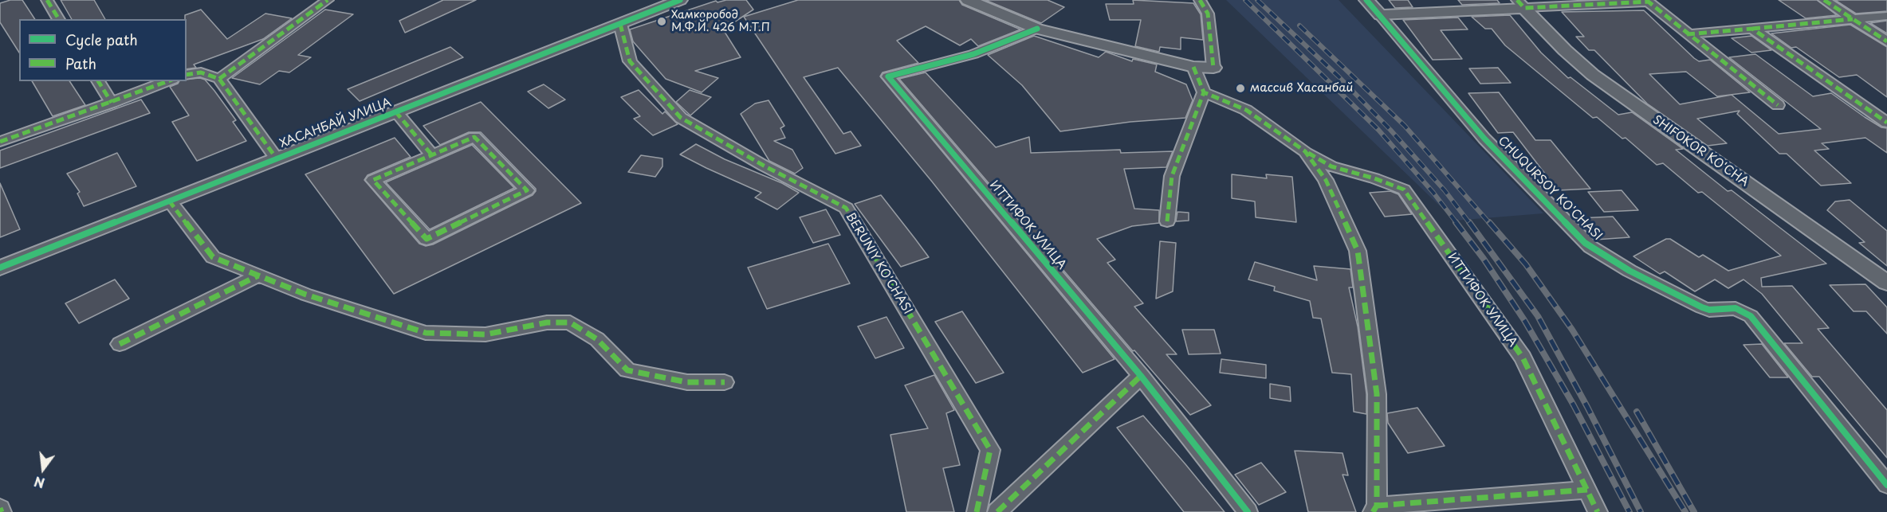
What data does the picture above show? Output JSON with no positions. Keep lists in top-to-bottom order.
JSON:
{
  "streets": {
    "street": [
      "ХАСАНБАЙ УЛИЦА",
      "SHIFOKOR KO'CHA",
      "CHUQURSOY KO'CHASI",
      "ИТТИФОК УЛИЦА",
      "BERUNIY KO'CHASI"
    ]
  },
  "crossings": [
    ["ХАСАНБАЙ УЛИЦА", "BERUNIY KO'CHASI"]
  ],
  "places": ["Хамкоробод М.Ф.Й. 426 М.Т.П", "массив Хасанбай"],
  "legend": ["Cycle path", "Path"],
  "north": "bottom"
}
